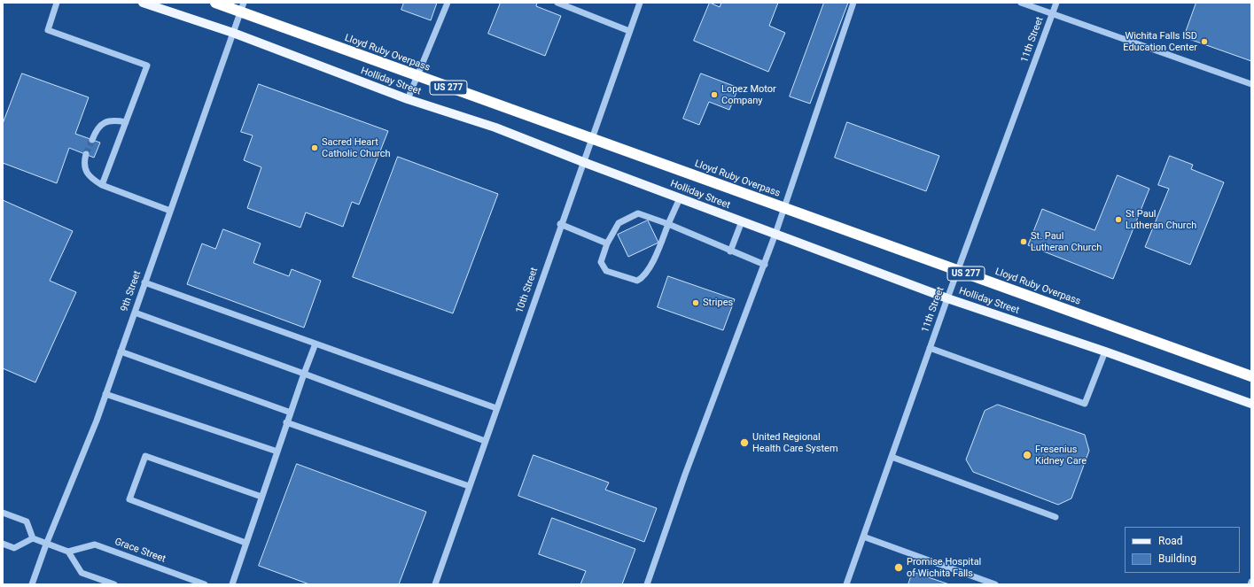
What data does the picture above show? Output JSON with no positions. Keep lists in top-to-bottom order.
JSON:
{
  "streets": {
    "highway": ["Lloyd Ruby Overpass", "US 277"],
    "main road": ["Holliday Street"],
    "street": [
      "11th Street",
      "10th Street",
      "9th Street",
      "Grace Street"
    ]
  },
  "crossings": [
    ["11th Street", "Holliday Street"],
    ["Holliday Street", "10th Street"],
    ["Holliday Street", "9th Street"]
  ],
  "places": [
    "Wichita Falls ISD Education Center",
    "Lopez Motor Company",
    "Sacred Heart Catholic Church",
    "St Paul Lutheran Church",
    "St. Paul Lutheran Church",
    "Stripes",
    "United Regional Health Care System",
    "Fresenius Kidney Care",
    "Promise Hospital of Wichita Falls"
  ],
  "legend": ["Road", "Building"]
}
